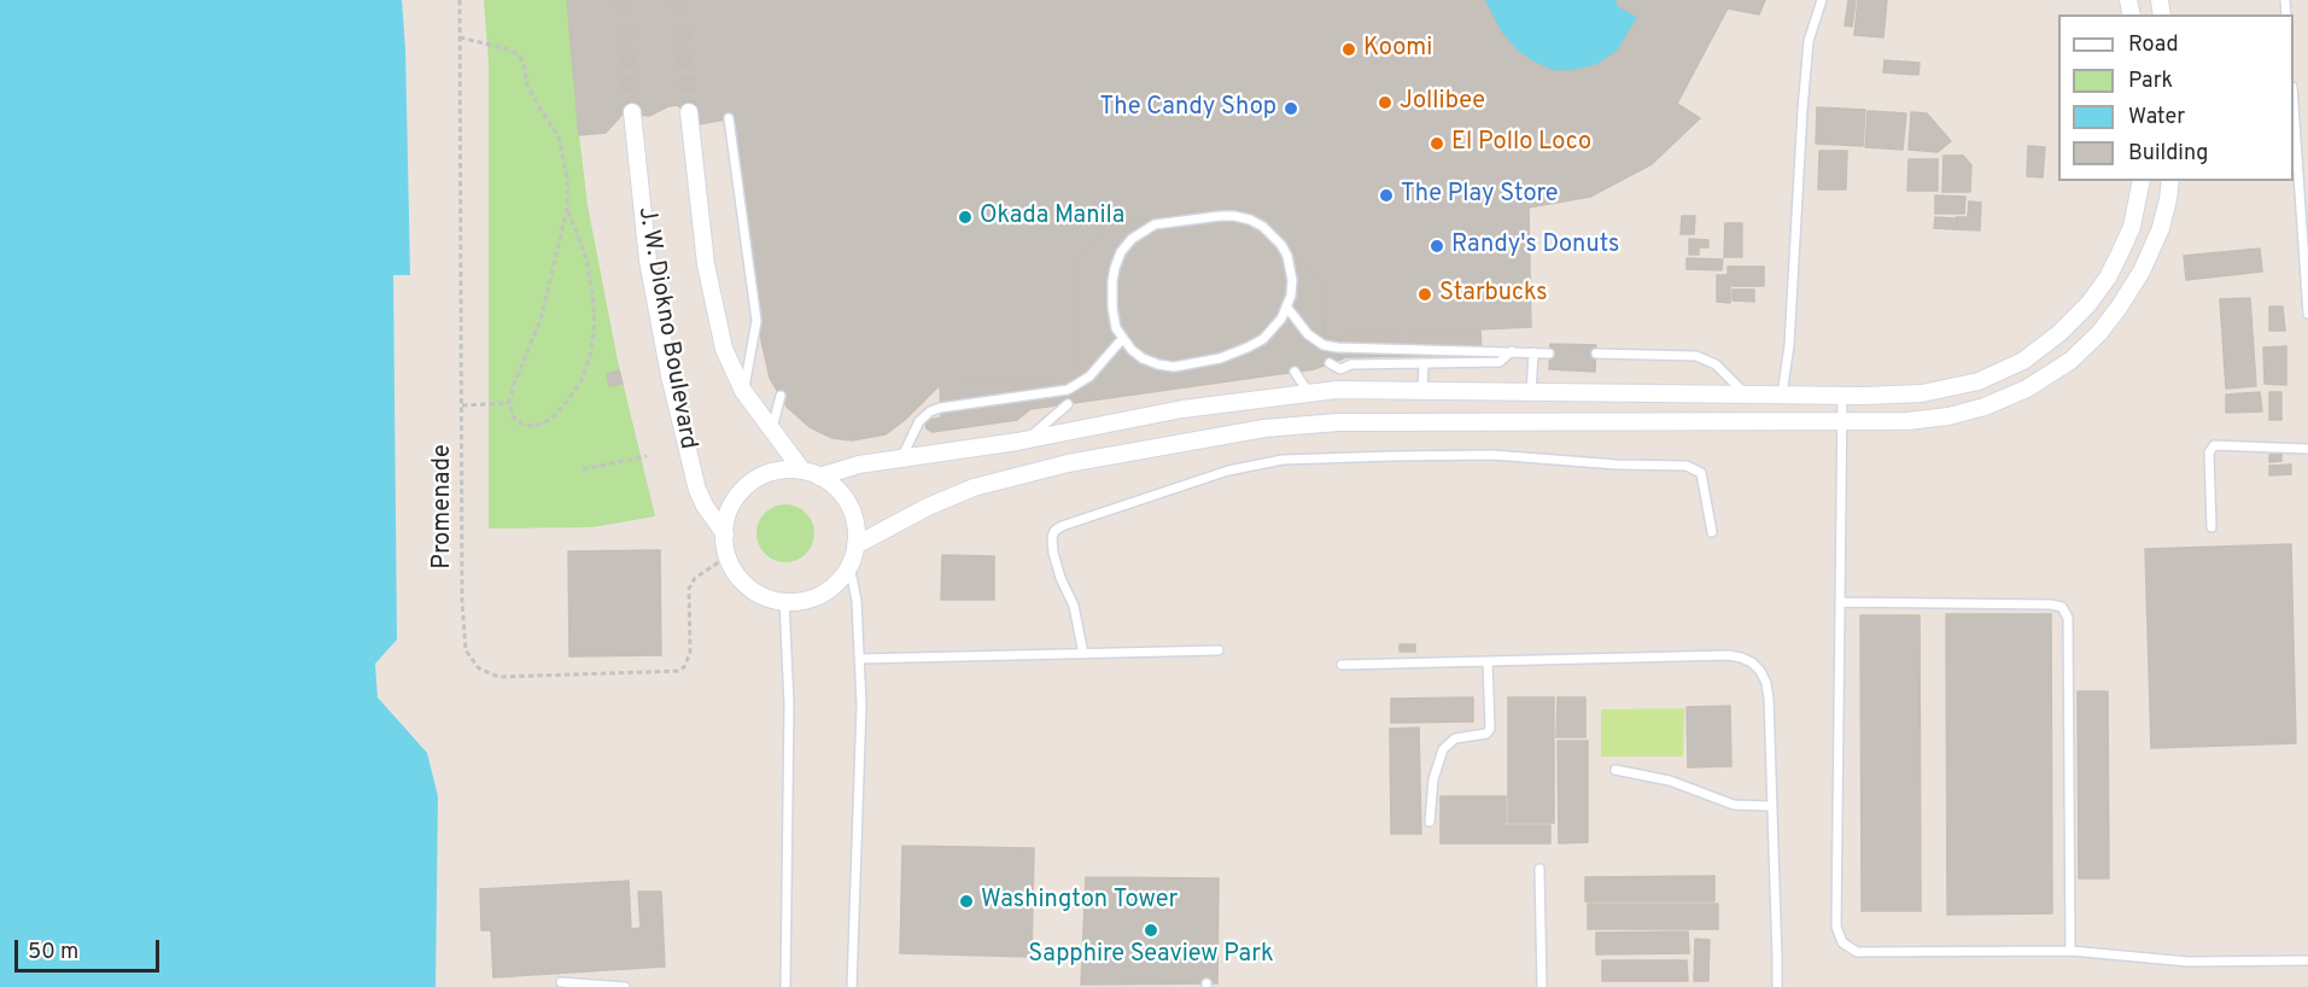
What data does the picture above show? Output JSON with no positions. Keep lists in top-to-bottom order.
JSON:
{
  "streets": {
    "street": ["J. W. Diokno Boulevard"],
    "path": ["Promenade"]
  },
  "crossings": [
    ["J. W. Diokno Boulevard", "Promenade"]
  ],
  "places": [
    "Koomi",
    "Jollibee",
    "The Candy Shop",
    "El Pollo Loco",
    "The Play Store",
    "Okada Manila",
    "Randy's Donuts",
    "Starbucks",
    "Washington Tower",
    "Sapphire Seaview Park"
  ],
  "legend": [
    "Road",
    "Park",
    "Water",
    "Building"
  ],
  "scale_bar": "50 m"
}
